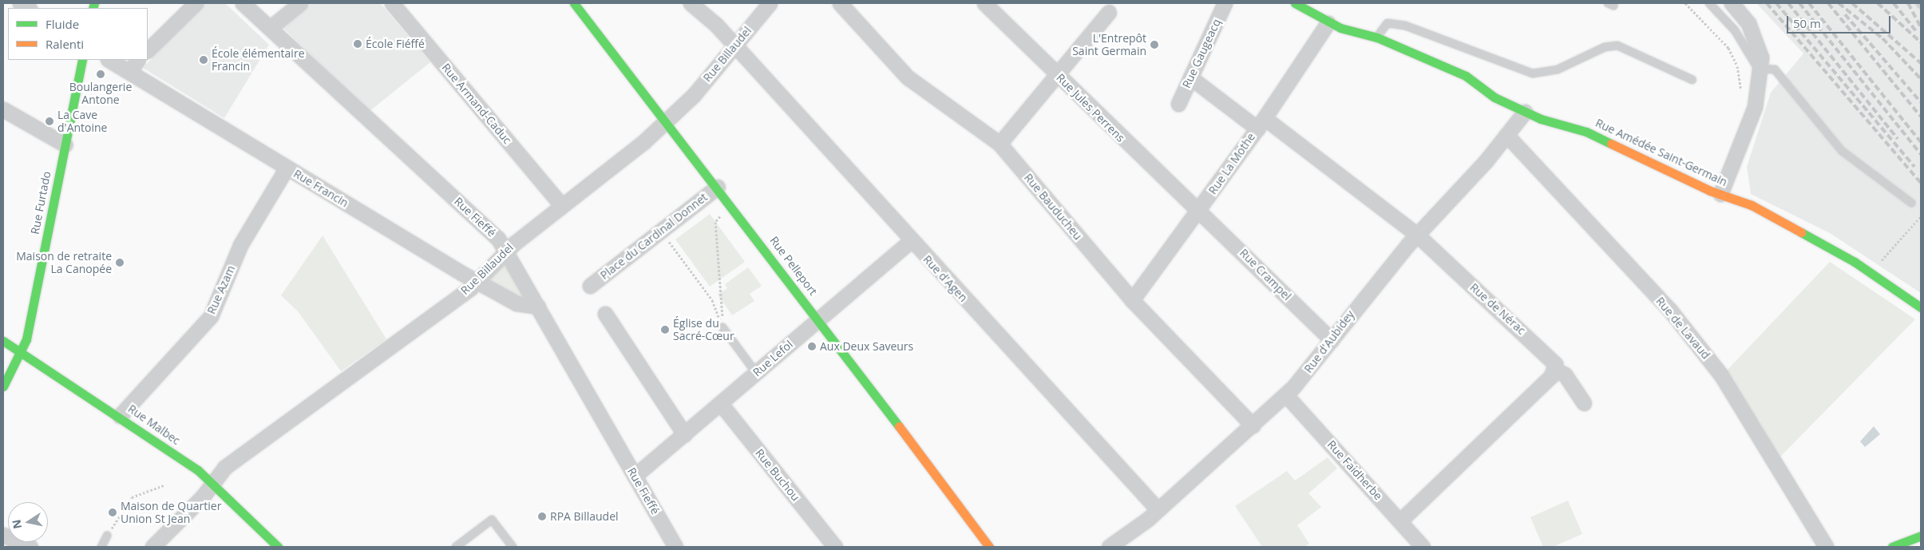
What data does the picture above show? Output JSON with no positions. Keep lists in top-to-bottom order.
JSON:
{
  "streets": {
    "street": [
      "Rue Gaugeacq",
      "Rue Billaudel",
      "Rue Armand-Caduc",
      "Rue Jules Perrens",
      "Rue Amédée Saint-Germain",
      "Rue La Mothe",
      "Rue Francin",
      "Rue Furtado",
      "Rue Bauducheu",
      "Rue Fieffé",
      "Place du Cardinal Donnet",
      "Rue Pelleport",
      "Rue Crampel",
      "Rue d'Agen",
      "Rue Azam",
      "Rue de Nérac",
      "Rue de Lavaud",
      "Rue d'Aubidey",
      "Rue Lefol",
      "Rue Malbec",
      "Rue Faidherbe",
      "Rue Buchou"
    ]
  },
  "crossings": [
    ["Rue Gaugeacq", "Rue de Nérac"],
    ["Rue Billaudel", "Rue Armand-Caduc"],
    ["Rue Billaudel", "Rue Francin"],
    ["Rue Billaudel", "Rue Fieffé"],
    ["Rue Billaudel", "Rue Pelleport"],
    ["Rue Billaudel", "Rue d'Agen"],
    ["Rue Billaudel", "Rue Malbec"],
    ["Rue Jules Perrens", "Rue La Mothe"],
    ["Rue Jules Perrens", "Rue Crampel"],
    ["Rue Amédée Saint-Germain", "Rue La Mothe"],
    ["Rue Amédée Saint-Germain", "Rue d'Aubidey"],
    ["Rue La Mothe", "Rue Bauducheu"],
    ["Rue La Mothe", "Rue Crampel"],
    ["Rue La Mothe", "Rue de Nérac"],
    ["Rue Francin", "Rue Fieffé"],
    ["Rue Francin", "Rue Azam"],
    ["Rue Furtado", "Rue Malbec"],
    ["Rue Bauducheu", "Rue d'Aubidey"],
    ["Rue Fieffé", "Rue Lefol"],
    ["Place du Cardinal Donnet", "Rue Pelleport"],
    ["Rue Pelleport", "Rue Lefol"],
    ["Rue Crampel", "Rue d'Aubidey"],
    ["Rue d'Agen", "Rue d'Aubidey"],
    ["Rue d'Agen", "Rue Lefol"],
    ["Rue Azam", "Rue Malbec"],
    ["Rue de Nérac", "Rue d'Aubidey"],
    ["Rue de Lavaud", "Rue d'Aubidey"],
    ["Rue d'Aubidey", "Rue Faidherbe"],
    ["Rue Lefol", "Rue Buchou"]
  ],
  "places": [
    "École Fiéffé",
    "L'Entrepôt Saint Germain",
    "École élémentaire Francin",
    "Boulangerie Antone",
    "La Cave d'Antoine",
    "Maison de retraite La Canopée",
    "Église du Sacré-Cœur",
    "Aux Deux Saveurs",
    "Maison de Quartier Union St Jean",
    "RPA Billaudel"
  ],
  "legend": ["Fluide", "Ralenti"],
  "scale_bar": "50 m",
  "north": "left"
}
